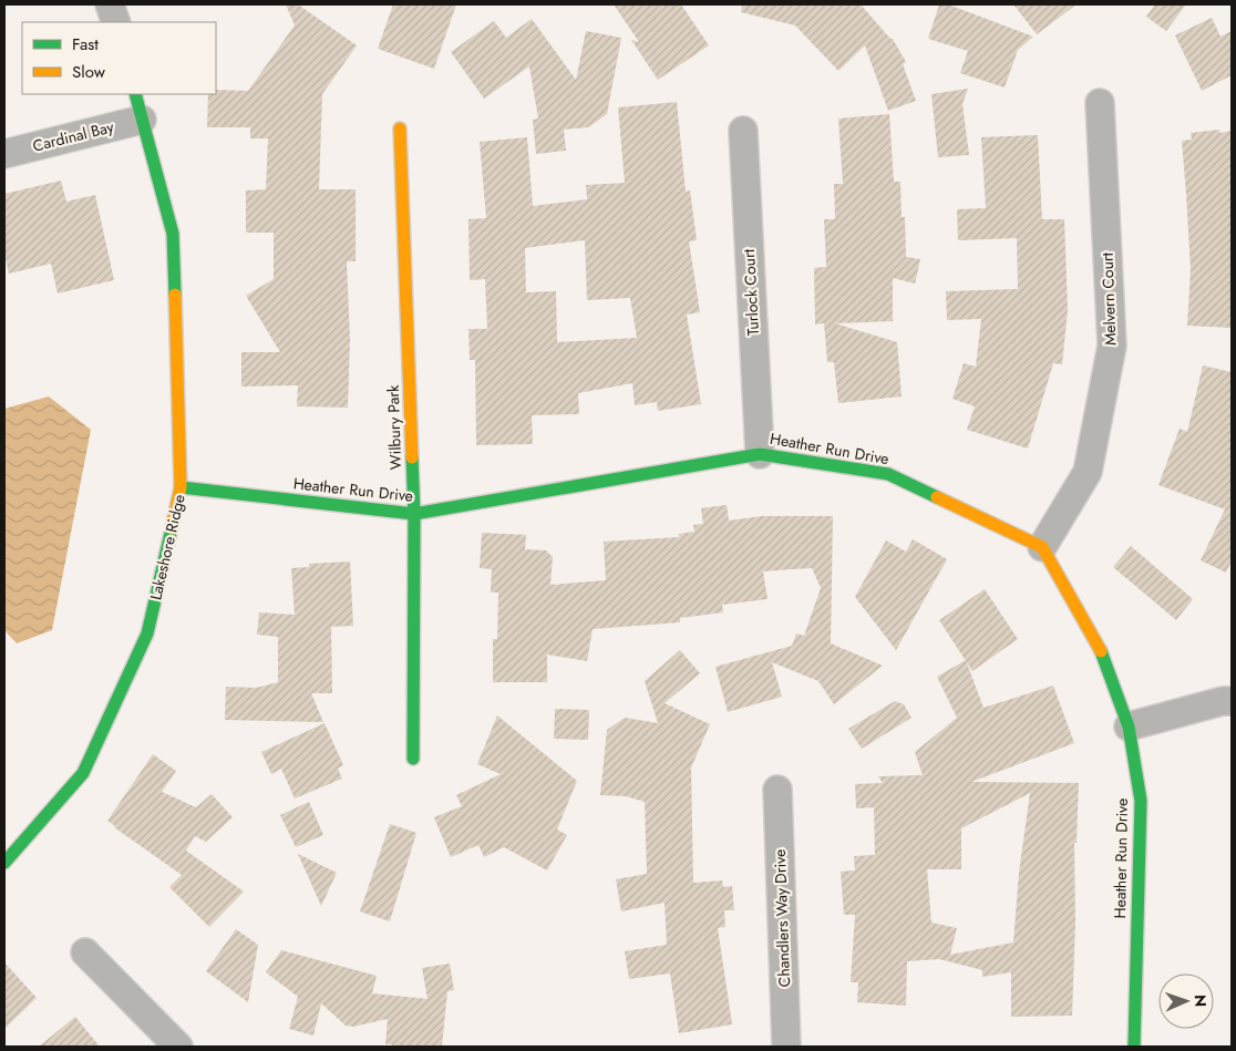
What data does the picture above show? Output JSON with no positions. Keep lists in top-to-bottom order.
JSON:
{
  "streets": {
    "street": [
      "Cardinal Bay",
      "Turlock Court",
      "Melvern Court",
      "Wilbury Park",
      "Heather Run Drive",
      "Lakeshore Ridge",
      "Chandlers Way Drive"
    ]
  },
  "crossings": [
    ["Cardinal Bay", "Lakeshore Ridge"],
    ["Turlock Court", "Heather Run Drive"],
    ["Melvern Court", "Heather Run Drive"],
    ["Wilbury Park", "Heather Run Drive"],
    ["Heather Run Drive", "Lakeshore Ridge"]
  ],
  "legend": ["Fast", "Slow"],
  "north": "right"
}
